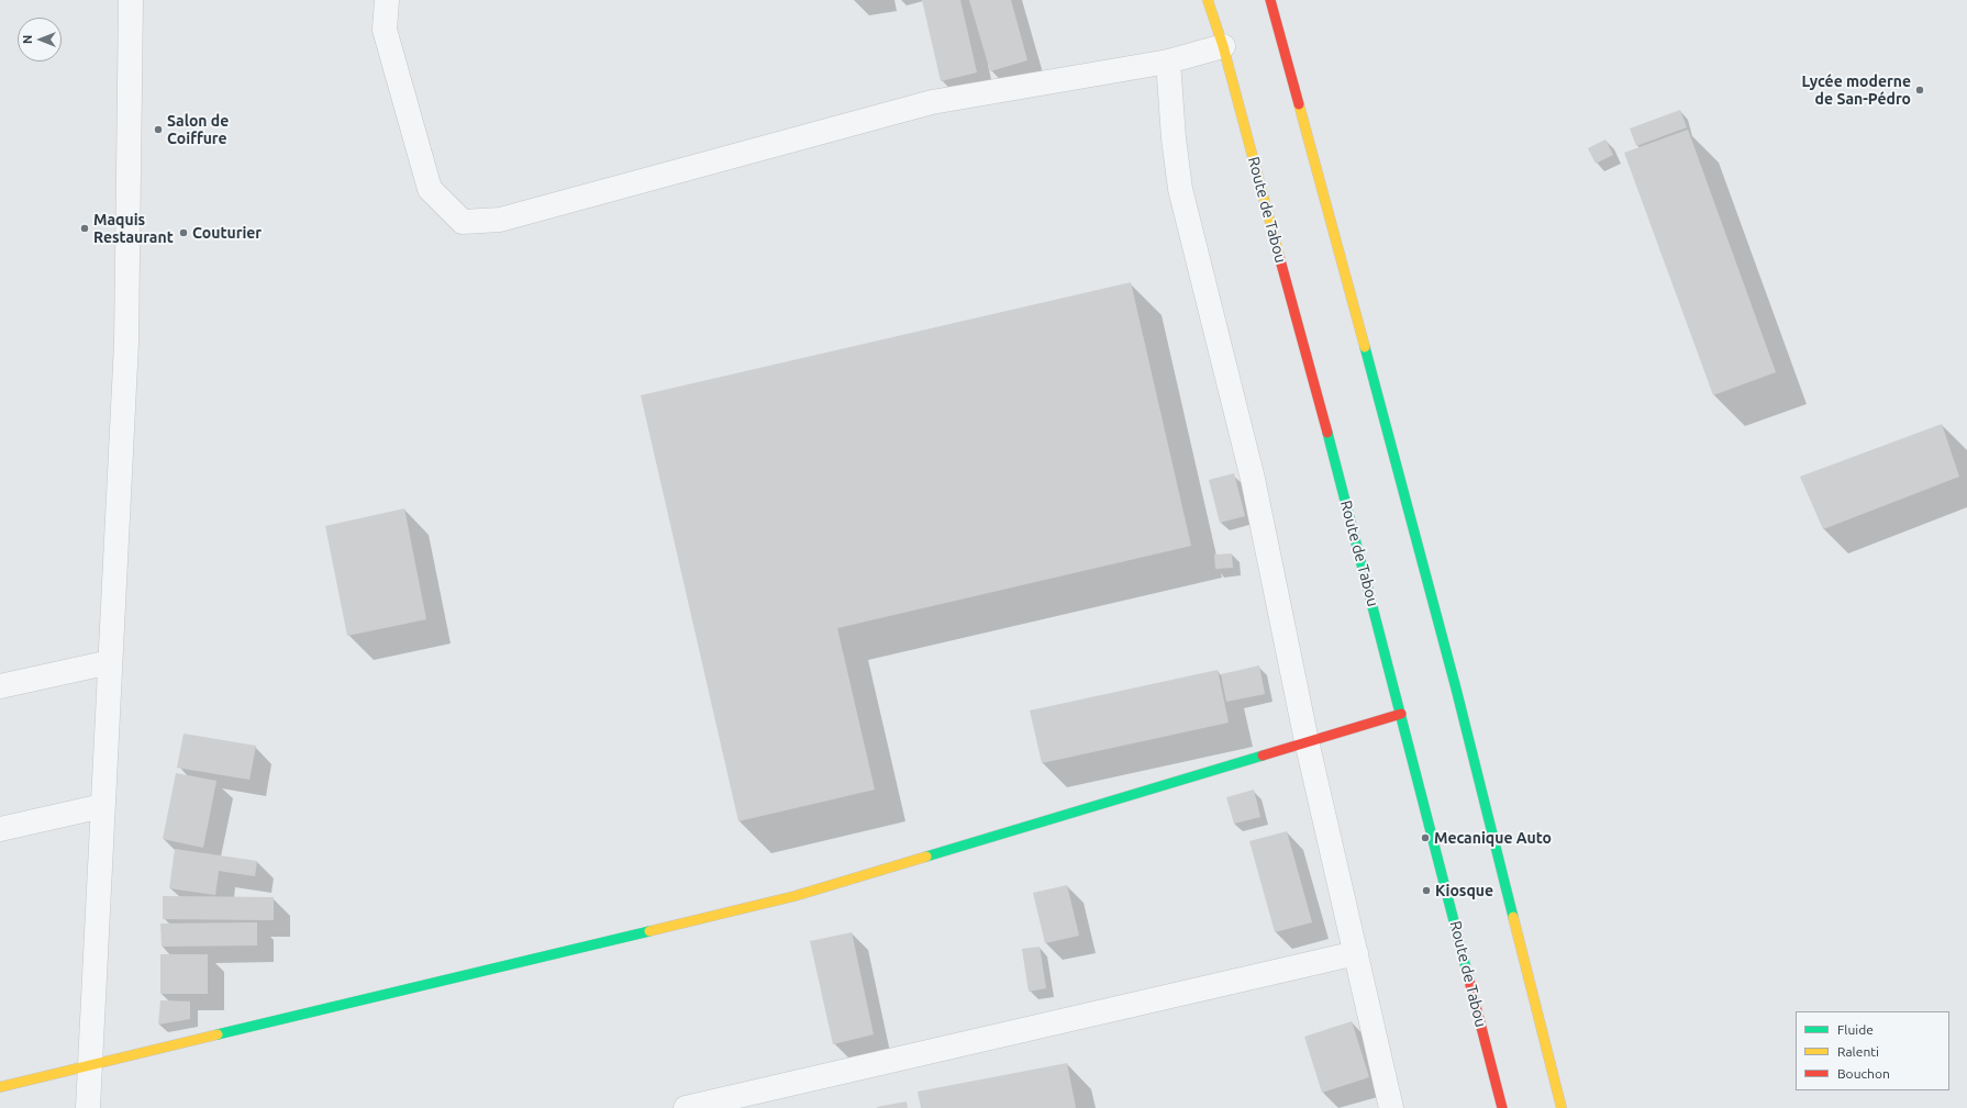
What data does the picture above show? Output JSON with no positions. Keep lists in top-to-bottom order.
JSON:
{
  "streets": {
    "main road": ["Route de Tabou"]
  },
  "places": [
    "Lycée moderne de San-Pédro",
    "Salon de Coiffure",
    "Maquis Restaurant",
    "Couturier",
    "Mecanique Auto",
    "Kiosque"
  ],
  "legend": ["Fluide", "Ralenti", "Bouchon"],
  "north": "left"
}
